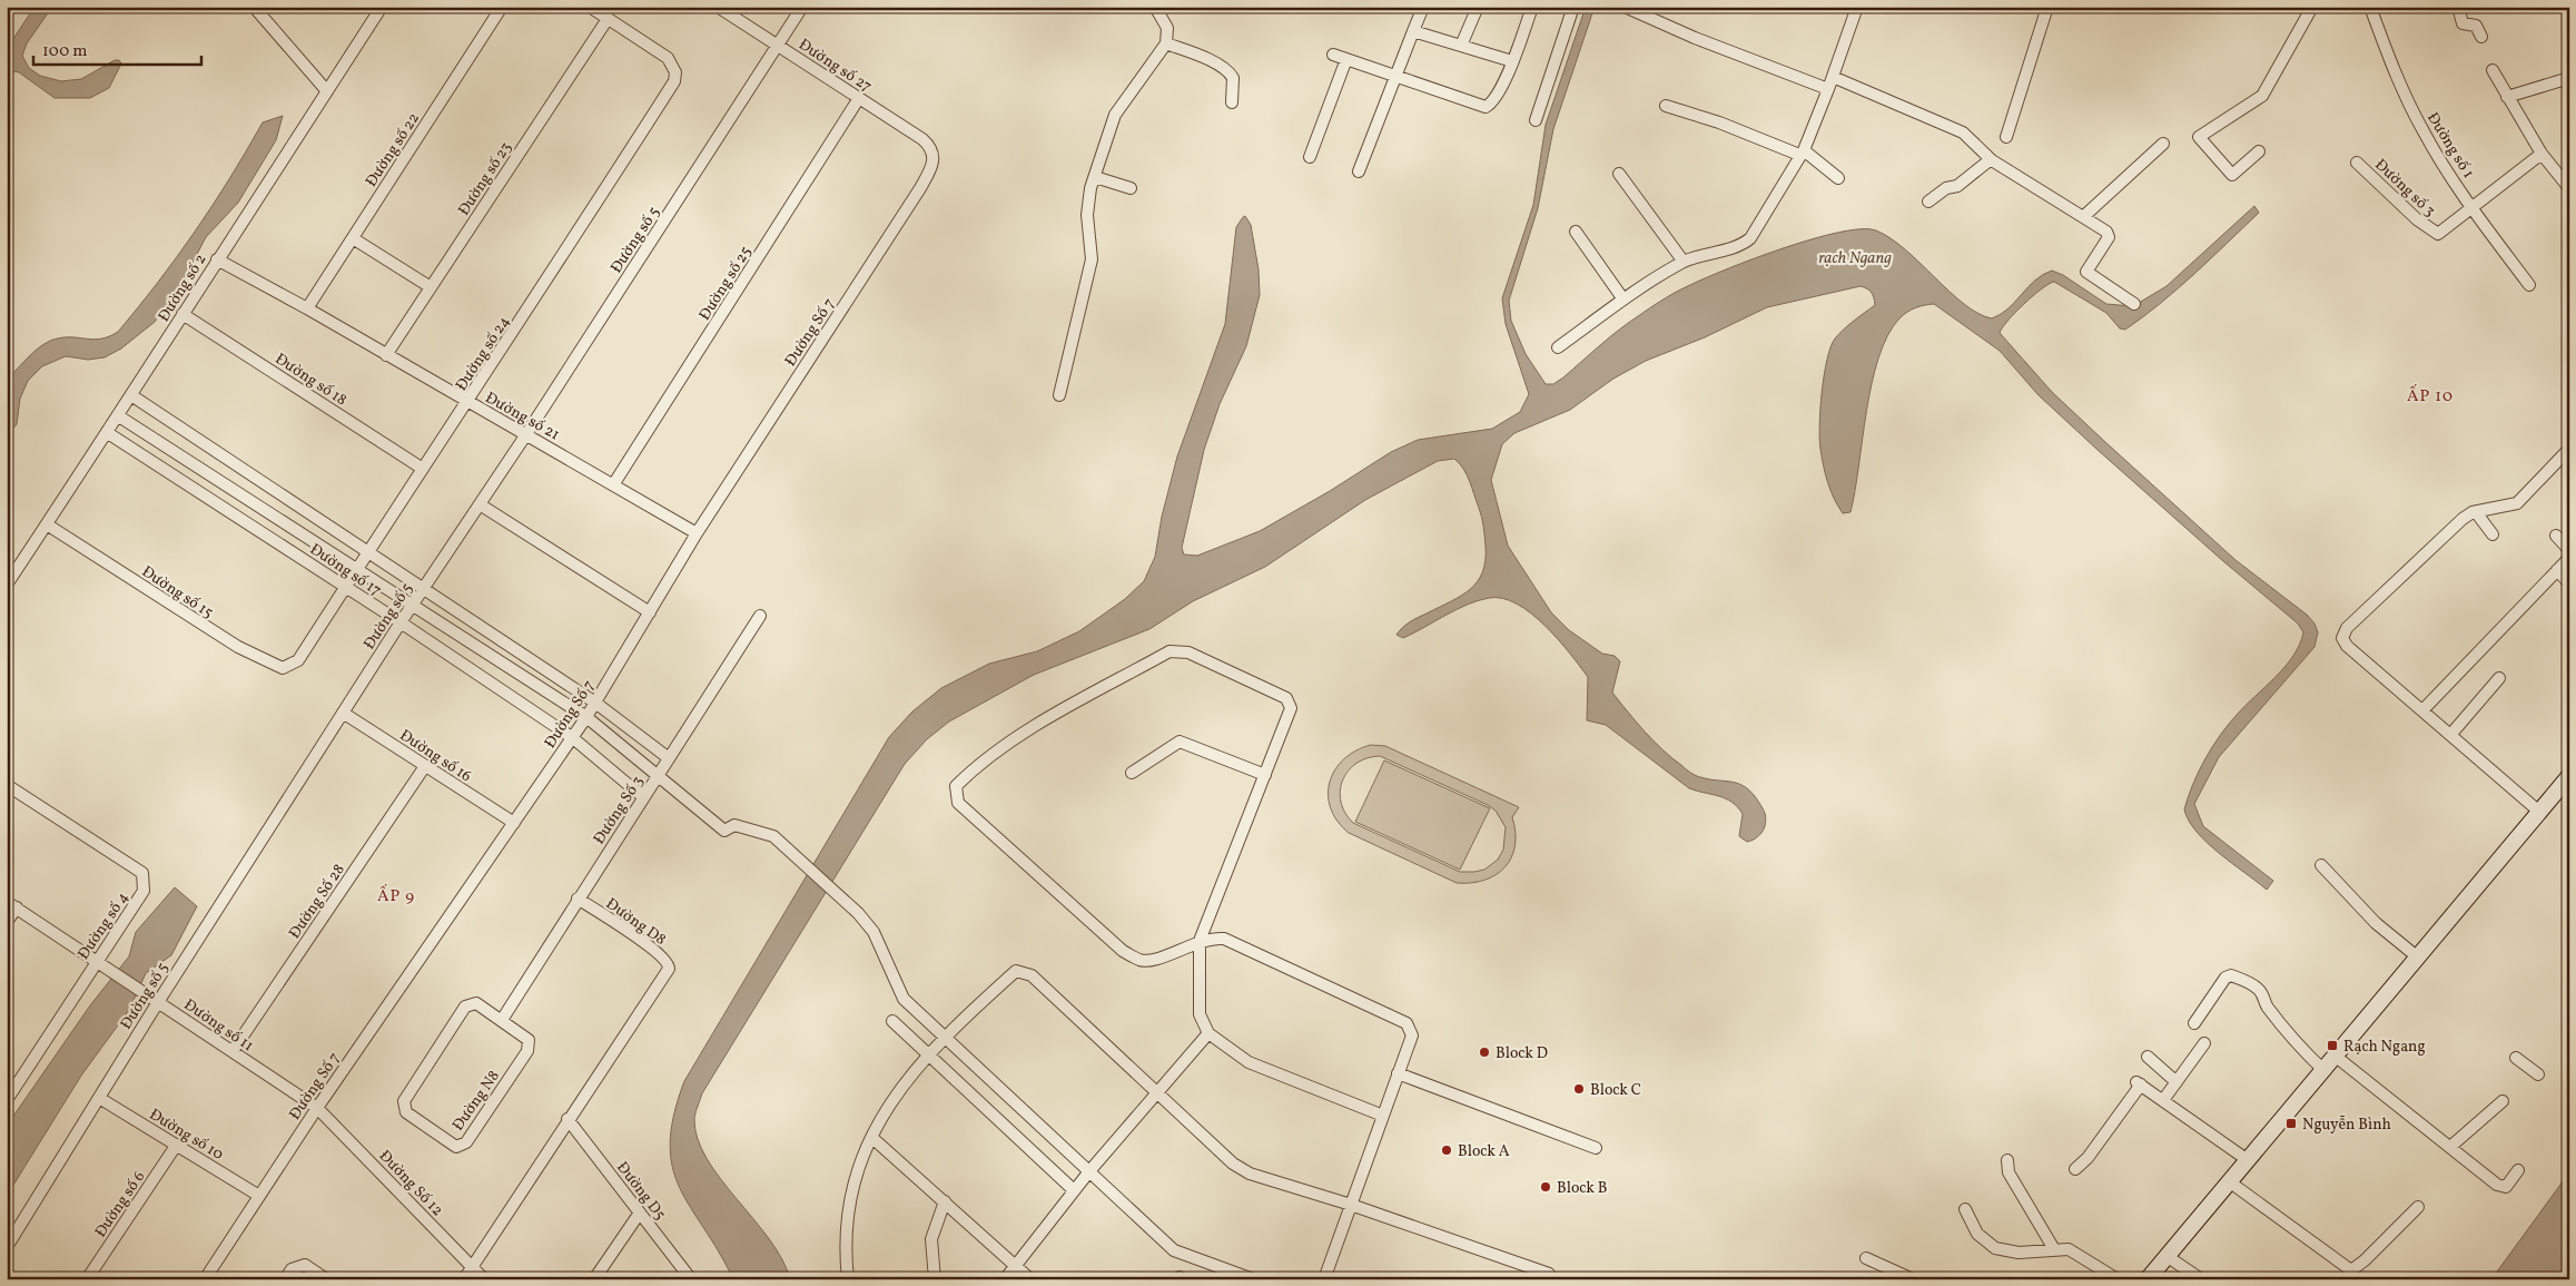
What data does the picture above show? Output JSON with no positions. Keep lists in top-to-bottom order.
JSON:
{
  "streets": {
    "street": [
      "Đường số 27",
      "Đường số 1",
      "Đường số 22",
      "Đường số 23",
      "Đường số 3",
      "Đường số 5",
      "Đường số 25",
      "Đường số 2",
      "Đường Số 7",
      "Đường số 24",
      "Đường số 18",
      "Đường số 21",
      "Đường số 17",
      "Đường số 15",
      "Đường số 16",
      "Đường Số 3",
      "Đường Số 28",
      "Đường D8",
      "Đường số 4",
      "Đường số 11",
      "Đường N8",
      "Đường số 10",
      "Đường Số 12",
      "Đường D5",
      "Đường số 6"
    ]
  },
  "crossings": [
    ["Đường số 27", "Đường số 5"],
    ["Đường số 27", "Đường số 25"],
    ["Đường số 27", "Đường Số 7"],
    ["Đường số 1", "Đường số 3"],
    ["Đường số 22", "Đường số 21"],
    ["Đường số 23", "Đường số 24"],
    ["Đường số 23", "Đường số 21"],
    ["Đường số 5", "Đường số 21"],
    ["Đường số 5", "Đường số 17"],
    ["Đường số 5", "Đường số 16"],
    ["Đường số 5", "Đường số 11"],
    ["Đường số 5", "Đường số 10"],
    ["Đường số 25", "Đường số 21"],
    ["Đường số 2", "Đường số 18"],
    ["Đường số 2", "Đường số 21"],
    ["Đường số 2", "Đường số 17"],
    ["Đường số 2", "Đường số 15"],
    ["Đường Số 7", "Đường số 21"],
    ["Đường Số 7", "Đường số 17"],
    ["Đường Số 7", "Đường số 16"],
    ["Đường Số 7", "Đường số 11"],
    ["Đường Số 7", "Đường số 10"],
    ["Đường Số 7", "Đường Số 12"],
    ["Đường số 24", "Đường số 18"],
    ["Đường số 24", "Đường số 21"],
    ["Đường số 24", "Đường số 17"],
    ["Đường số 24", "Đường số 15"],
    ["Đường số 17", "Đường Số 3"],
    ["Đường số 16", "Đường Số 28"],
    ["Đường Số 3", "Đường D8"],
    ["Đường Số 3", "Đường N8"],
    ["Đường Số 28", "Đường số 11"],
    ["Đường D8", "Đường D5"],
    ["Đường số 4", "Đường số 11"],
    ["Đường số 11", "Đường Số 12"],
    ["Đường số 10", "Đường số 6"]
  ],
  "districts": ["ẤP 10", "ẤP 9"],
  "water": ["rạch Ngang"],
  "places": {
    "transit": ["Rạch Ngang", "Nguyễn Bình"],
    "other": [
      "Block D",
      "Block C",
      "Block A",
      "Block B"
    ]
  },
  "scale_bar": "100 m"
}
